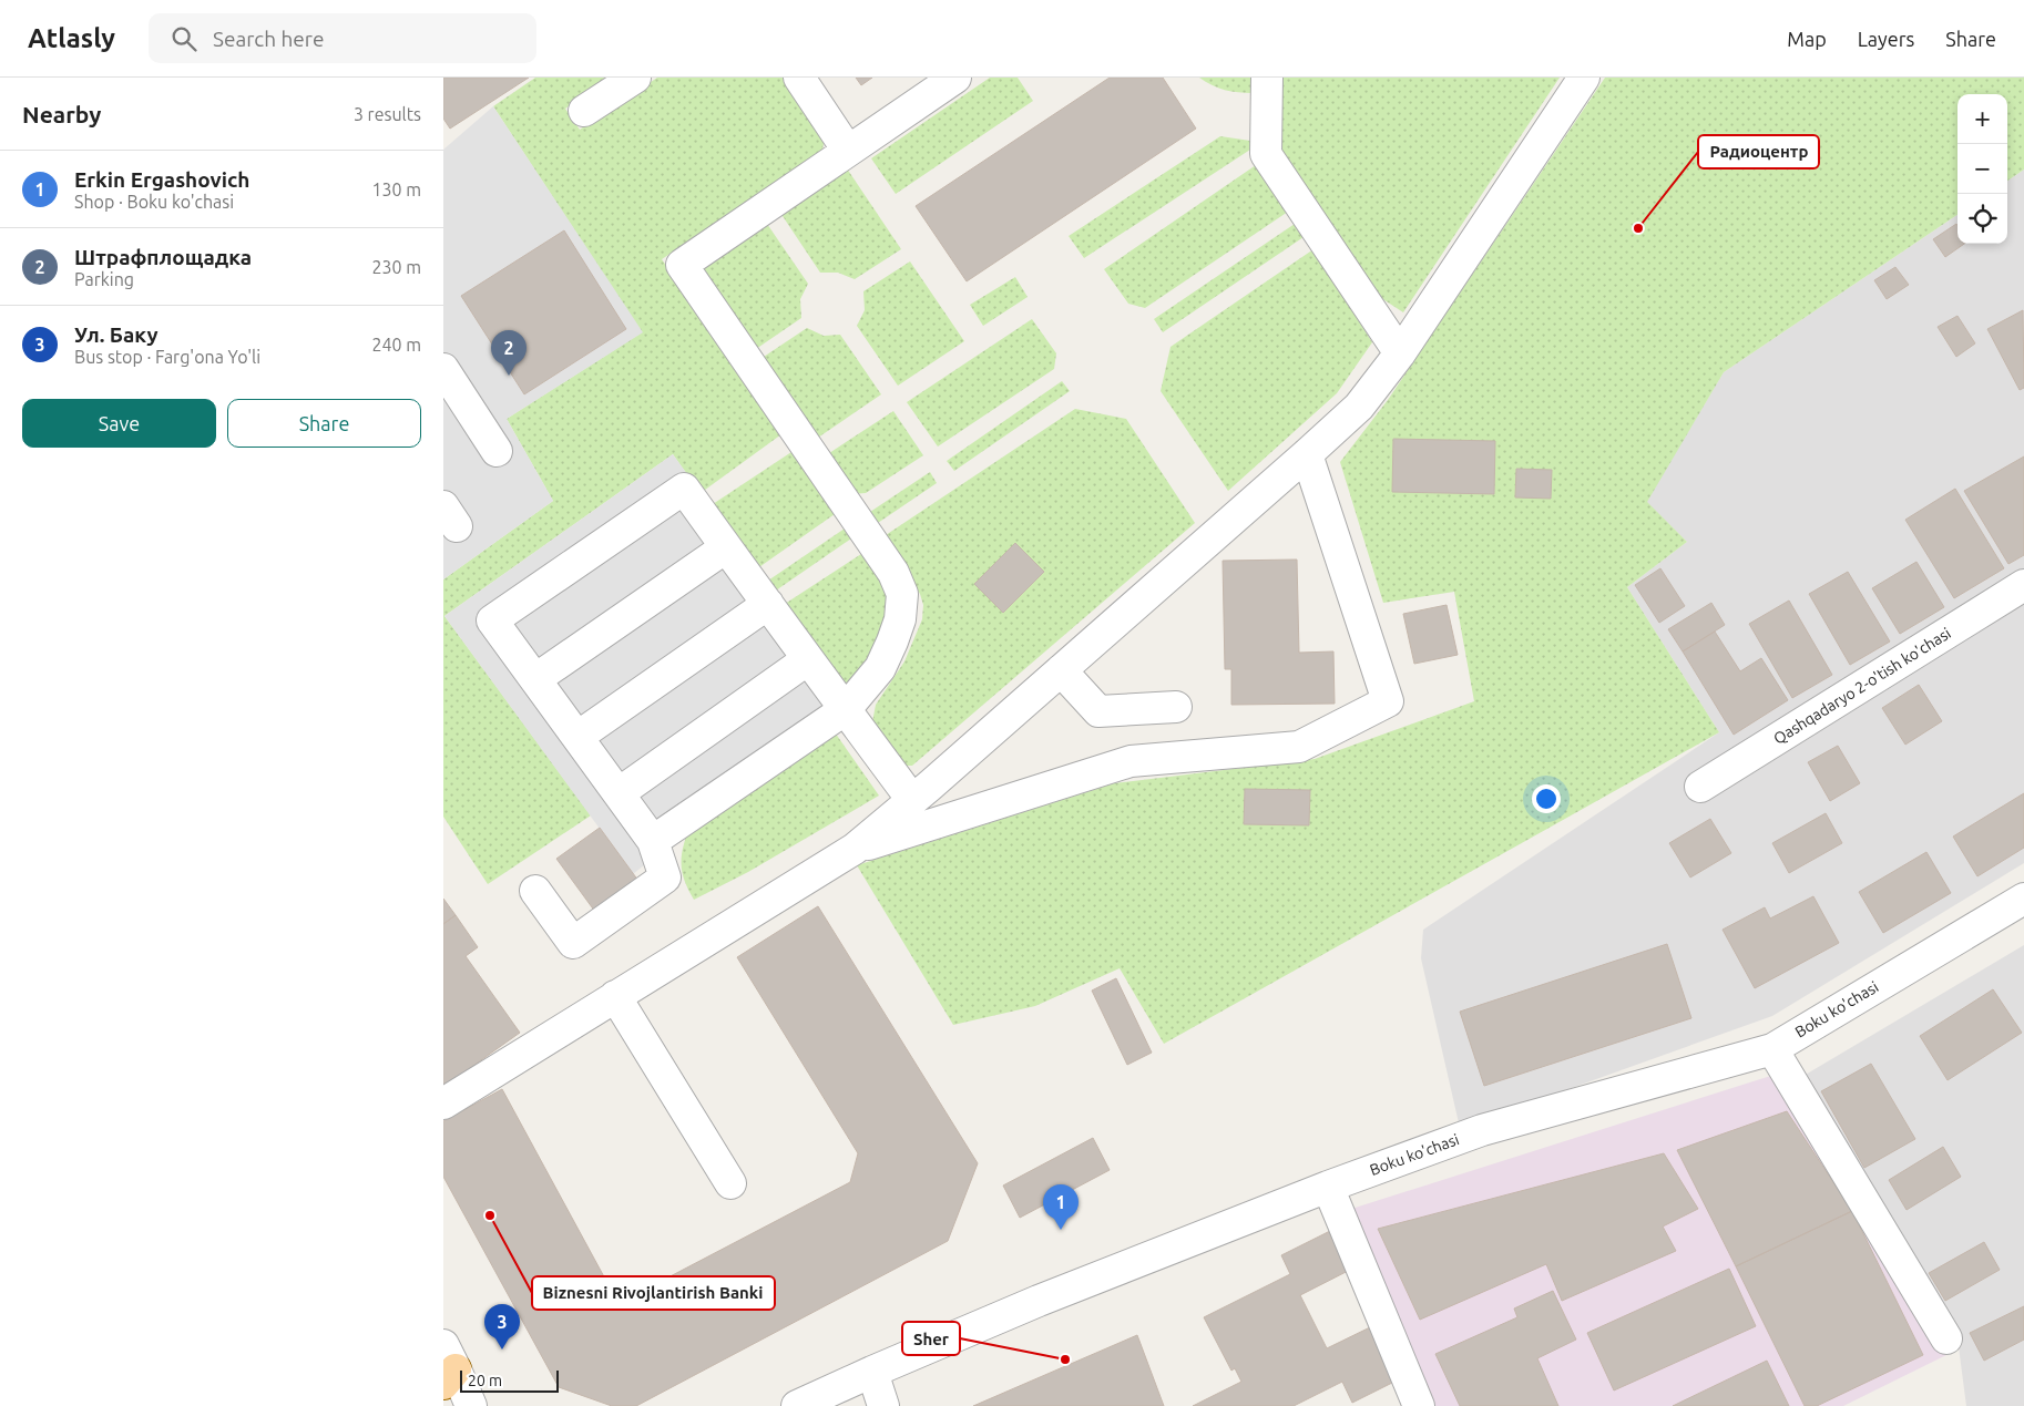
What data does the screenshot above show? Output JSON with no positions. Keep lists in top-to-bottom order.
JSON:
{
  "streets": {
    "street": ["Qashqadaryo 2-o'tish ko'chasi", "Boku ko'chasi"]
  },
  "places": ["Радиоцентр", "Biznesni Rivojlantirish Banki", "Sher"],
  "scale_bar": "20 m",
  "page": {
    "header": "Atlasly",
    "search": "Search here",
    "nav": ["Map", "Layers", "Share"],
    "heading": ["Nearby", "3 results"],
    "map_buttons": ["+", "−"],
    "list": [
      {
        "mark": "1",
        "name": "Erkin Ergashovich",
        "note": "Shop · Boku ko'chasi",
        "value": "130 m"
      },
      {
        "mark": "2",
        "name": "Штрафплощадка",
        "note": "Parking",
        "value": "230 m"
      },
      {
        "mark": "3",
        "name": "Ул. Баку",
        "note": "Bus stop · Farg'ona Yo'li",
        "value": "240 m"
      }
    ],
    "pins": ["2", "1", "3"],
    "buttons": ["Save", "Share"],
    "scale": "20 m"
  }
}
